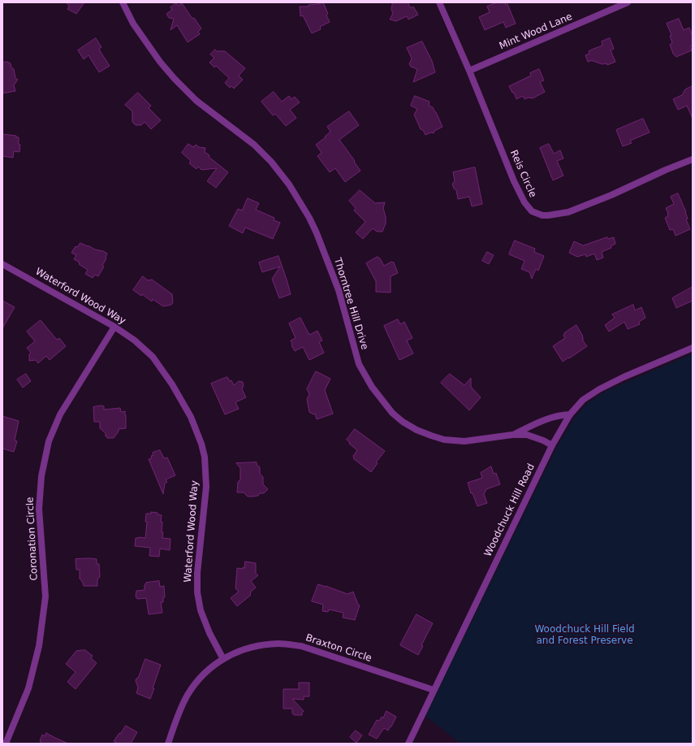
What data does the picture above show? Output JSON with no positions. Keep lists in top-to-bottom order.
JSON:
{
  "streets": {
    "street": [
      "Mint Wood Lane",
      "Reis Circle",
      "Waterford Wood Way",
      "Thorntree Hill Drive",
      "Woodchuck Hill Road",
      "Coronation Circle",
      "Braxton Circle"
    ]
  },
  "crossings": [
    ["Mint Wood Lane", "Reis Circle"],
    ["Waterford Wood Way", "Coronation Circle"],
    ["Waterford Wood Way", "Braxton Circle"],
    ["Thorntree Hill Drive", "Woodchuck Hill Road"],
    ["Woodchuck Hill Road", "Braxton Circle"]
  ],
  "parks": ["Woodchuck Hill Field and Forest Preserve"]
}
